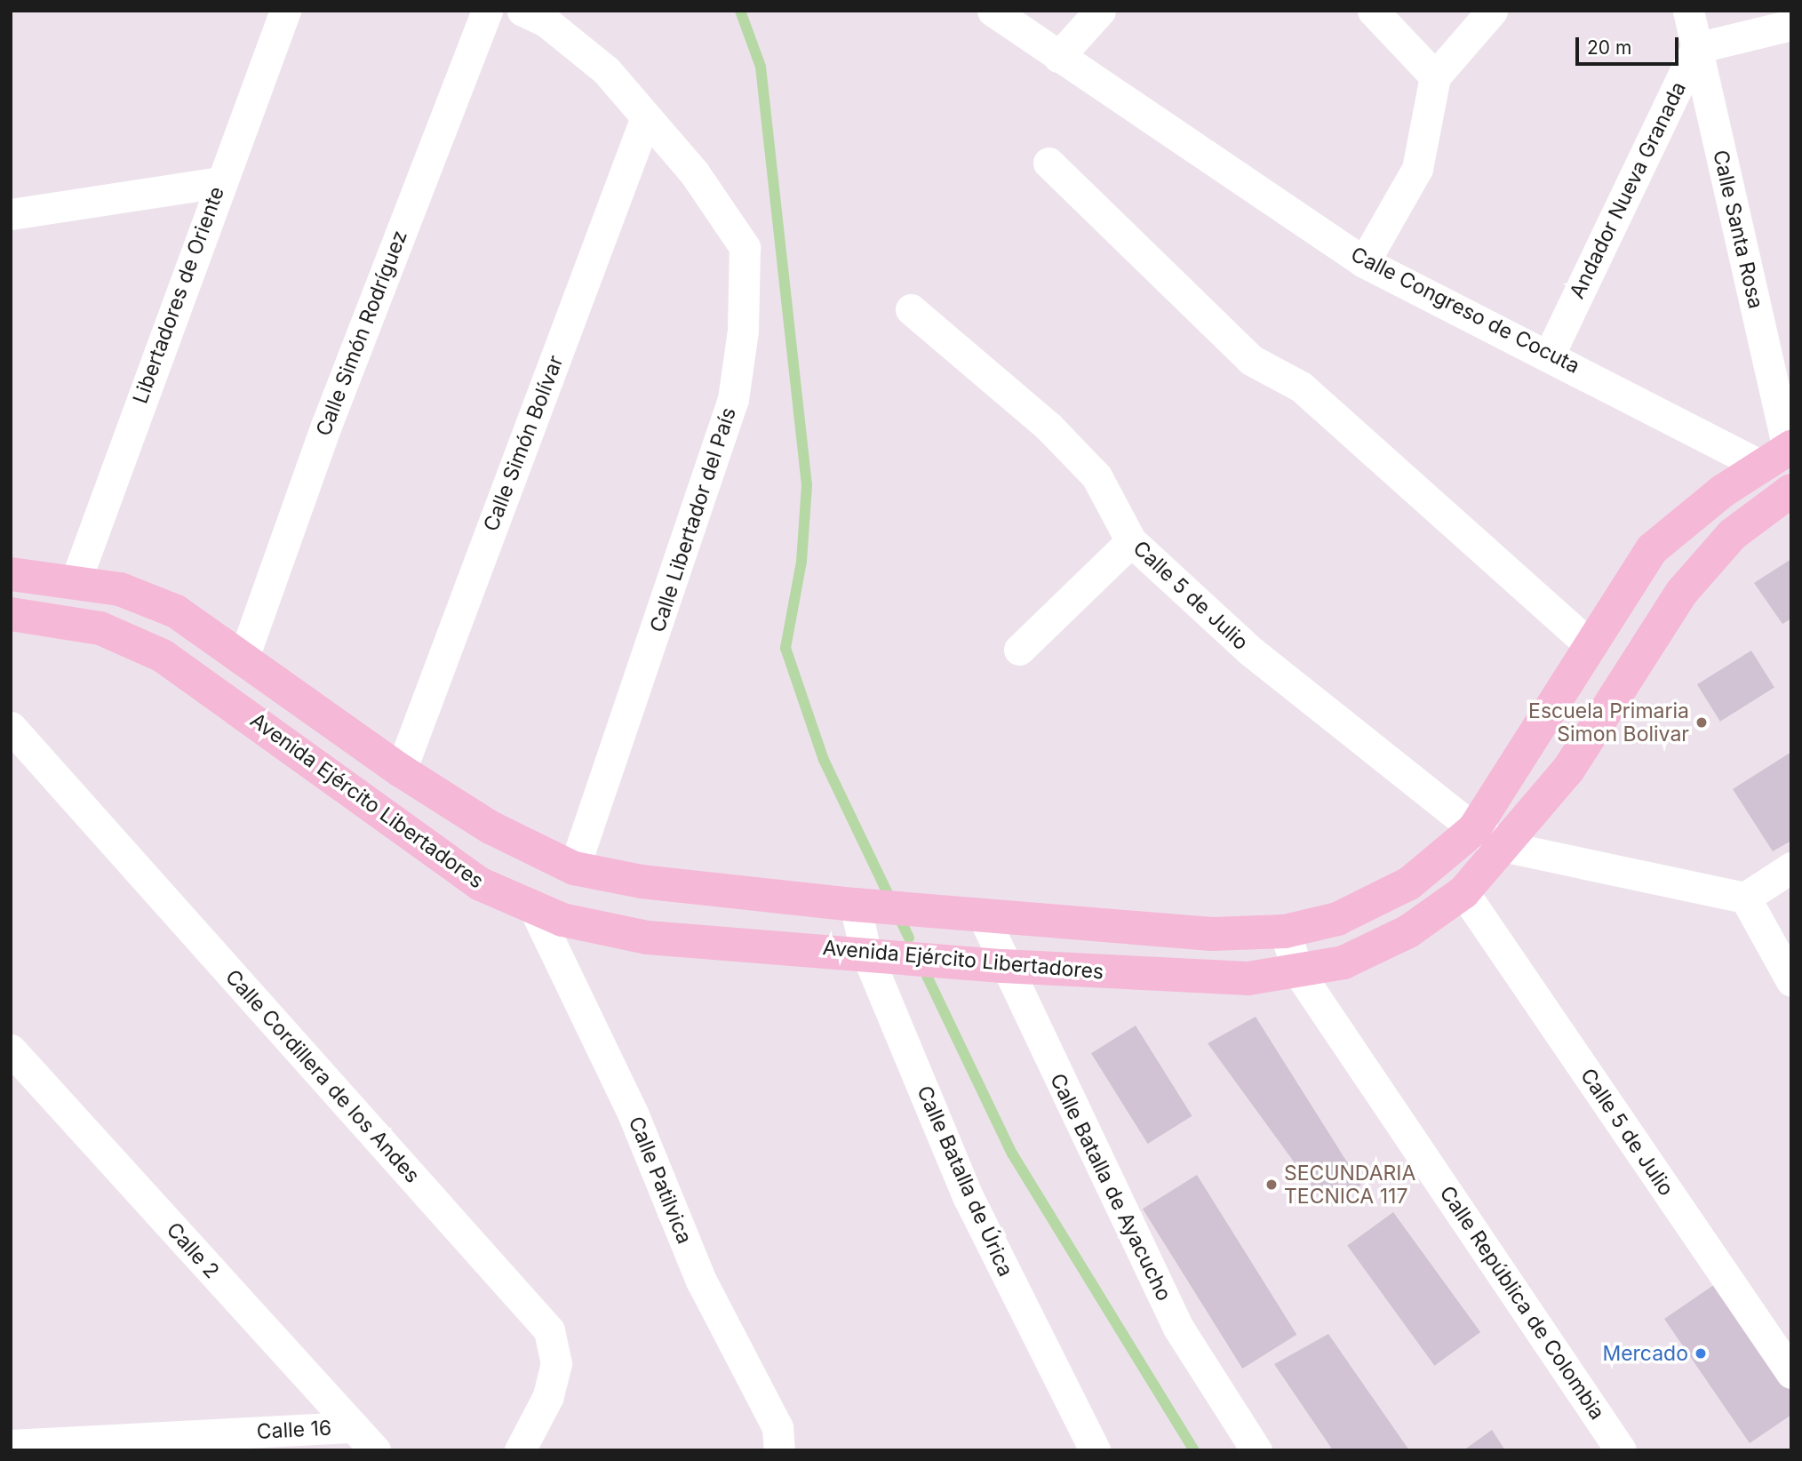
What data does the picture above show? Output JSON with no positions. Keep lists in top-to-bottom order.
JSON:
{
  "streets": {
    "main road": ["Avenida Ejército Libertadores"],
    "street": [
      "Andador Nueva Granada",
      "Calle Santa Rosa",
      "Libertadores de Oriente",
      "Calle Congreso de Cocuta",
      "Calle Simón Rodríguez",
      "Calle Simón Bolívar",
      "Calle Libertador del País",
      "Calle 5 de Julio",
      "Calle Cordillera de los Andes",
      "Calle Patilvica",
      "Calle Batalla de Úrica",
      "Calle Batalla de Ayacucho",
      "Calle 2",
      "Calle República de Colombia",
      "Calle 16"
    ]
  },
  "crossings": [
    ["Andador Nueva Granada", "Calle Santa Rosa"],
    ["Andador Nueva Granada", "Calle Congreso de Cocuta"],
    ["Calle Santa Rosa", "Calle Congreso de Cocuta"],
    ["Calle Simón Bolívar", "Calle Libertador del País"],
    ["Calle 5 de Julio", "Avenida Ejército Libertadores"],
    ["Avenida Ejército Libertadores", "Calle Patilvica"],
    ["Avenida Ejército Libertadores", "Calle Batalla de Úrica"],
    ["Avenida Ejército Libertadores", "Calle Batalla de Ayacucho"],
    ["Avenida Ejército Libertadores", "Calle República de Colombia"],
    ["Calle 2", "Calle 16"]
  ],
  "places": ["Escuela Primaria Simon Bolivar", "SECUNDARIA TECNICA 117", "Mercado"],
  "scale_bar": "20 m"
}
